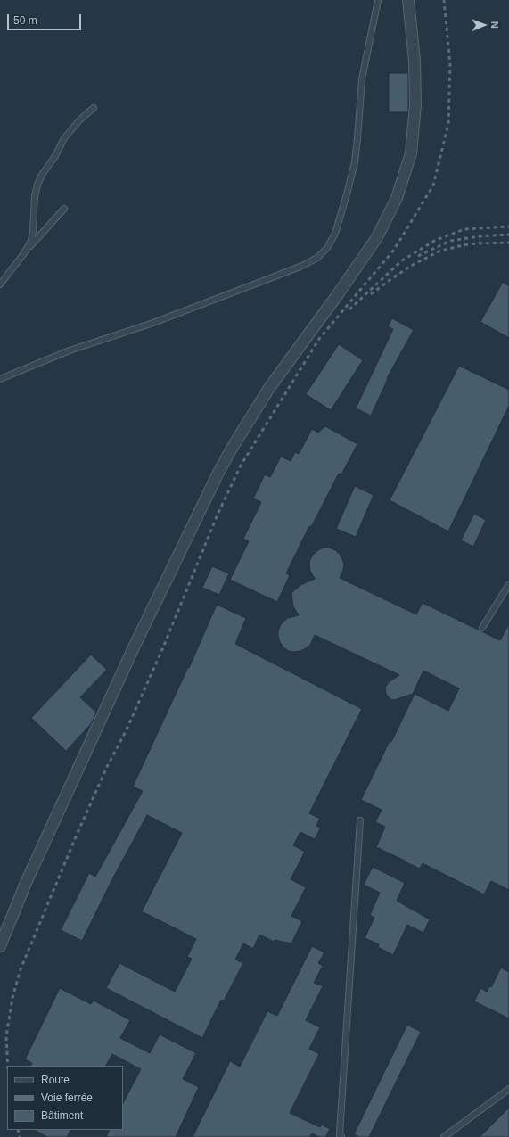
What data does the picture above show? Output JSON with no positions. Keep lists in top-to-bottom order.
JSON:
{
  "legend": ["Route", "Voie ferrée", "Bâtiment"],
  "scale_bar": "50 m",
  "north": "right"
}
